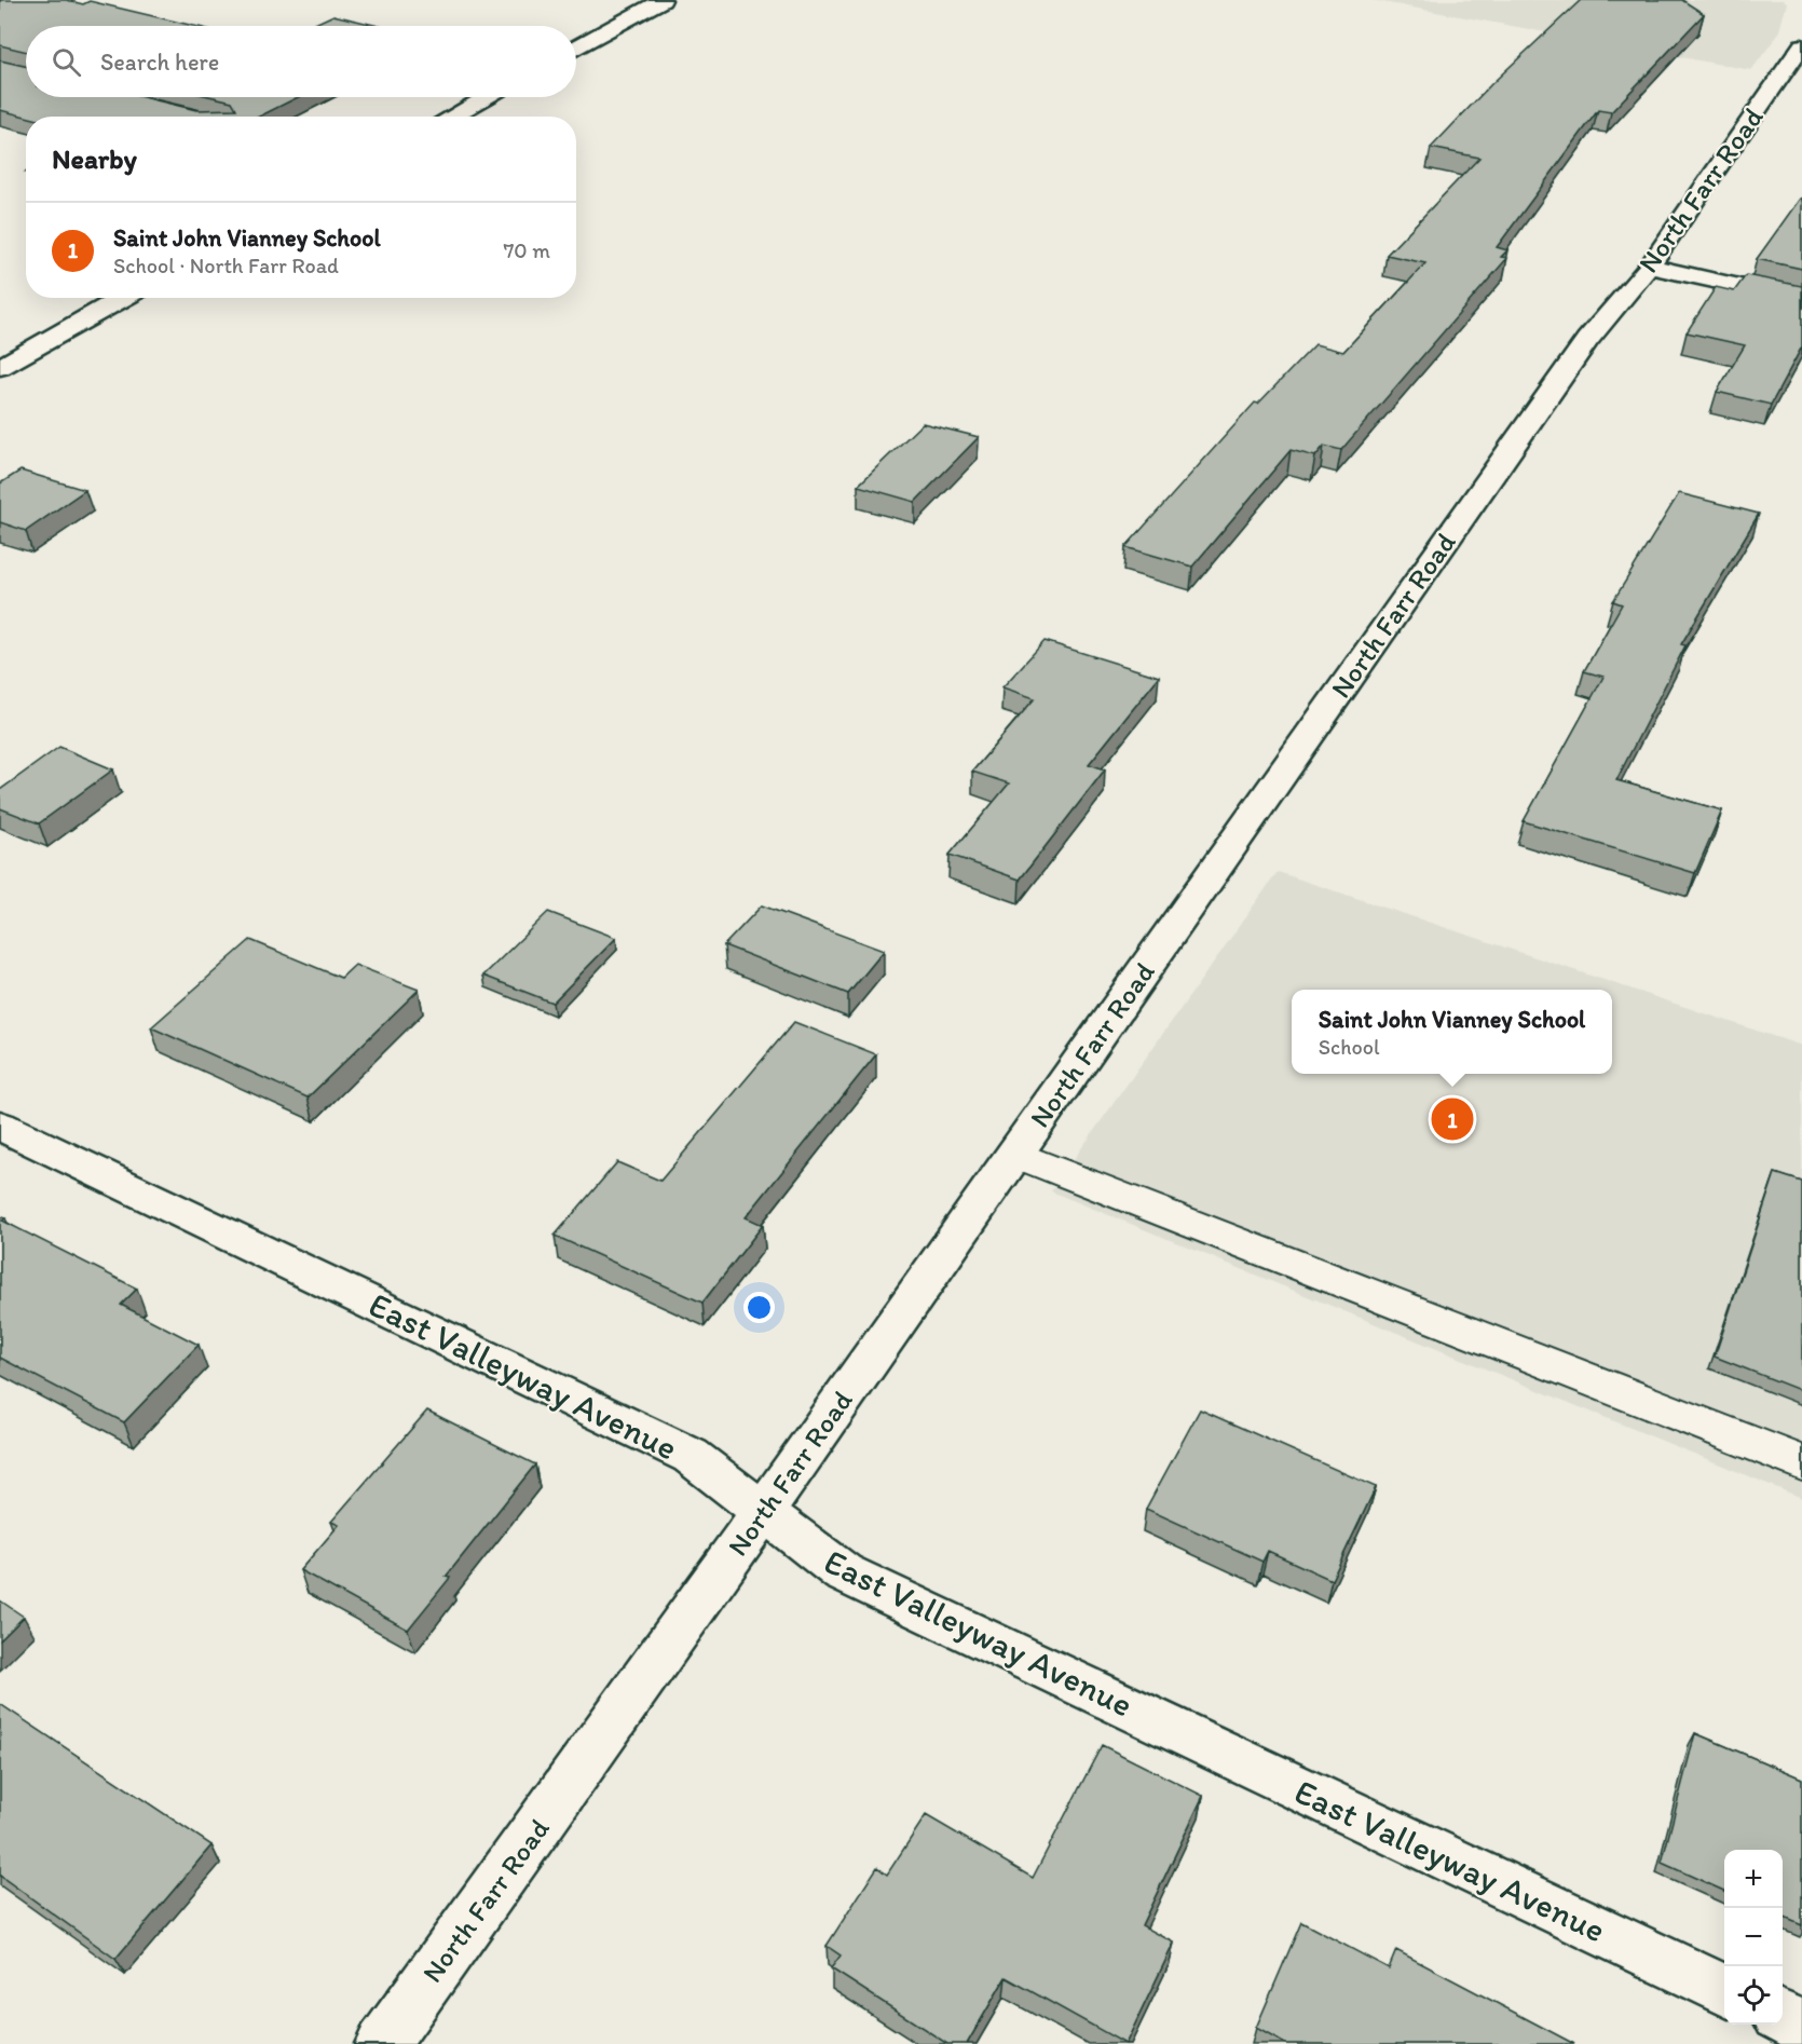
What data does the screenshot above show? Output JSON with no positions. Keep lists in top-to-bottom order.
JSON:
{
  "streets": {
    "street": ["North Farr Road", "East Valleyway Avenue"]
  },
  "crossings": [
    ["North Farr Road", "East Valleyway Avenue"]
  ],
  "page": {
    "search": "Search here",
    "heading": "Nearby",
    "list": [
      {
        "mark": "1",
        "name": "Saint John Vianney School",
        "note": "School · North Farr Road",
        "value": "70 m"
      }
    ],
    "popup": ["Saint John Vianney School", "School"],
    "pins": "1",
    "map_buttons": ["+", "−"]
  }
}
